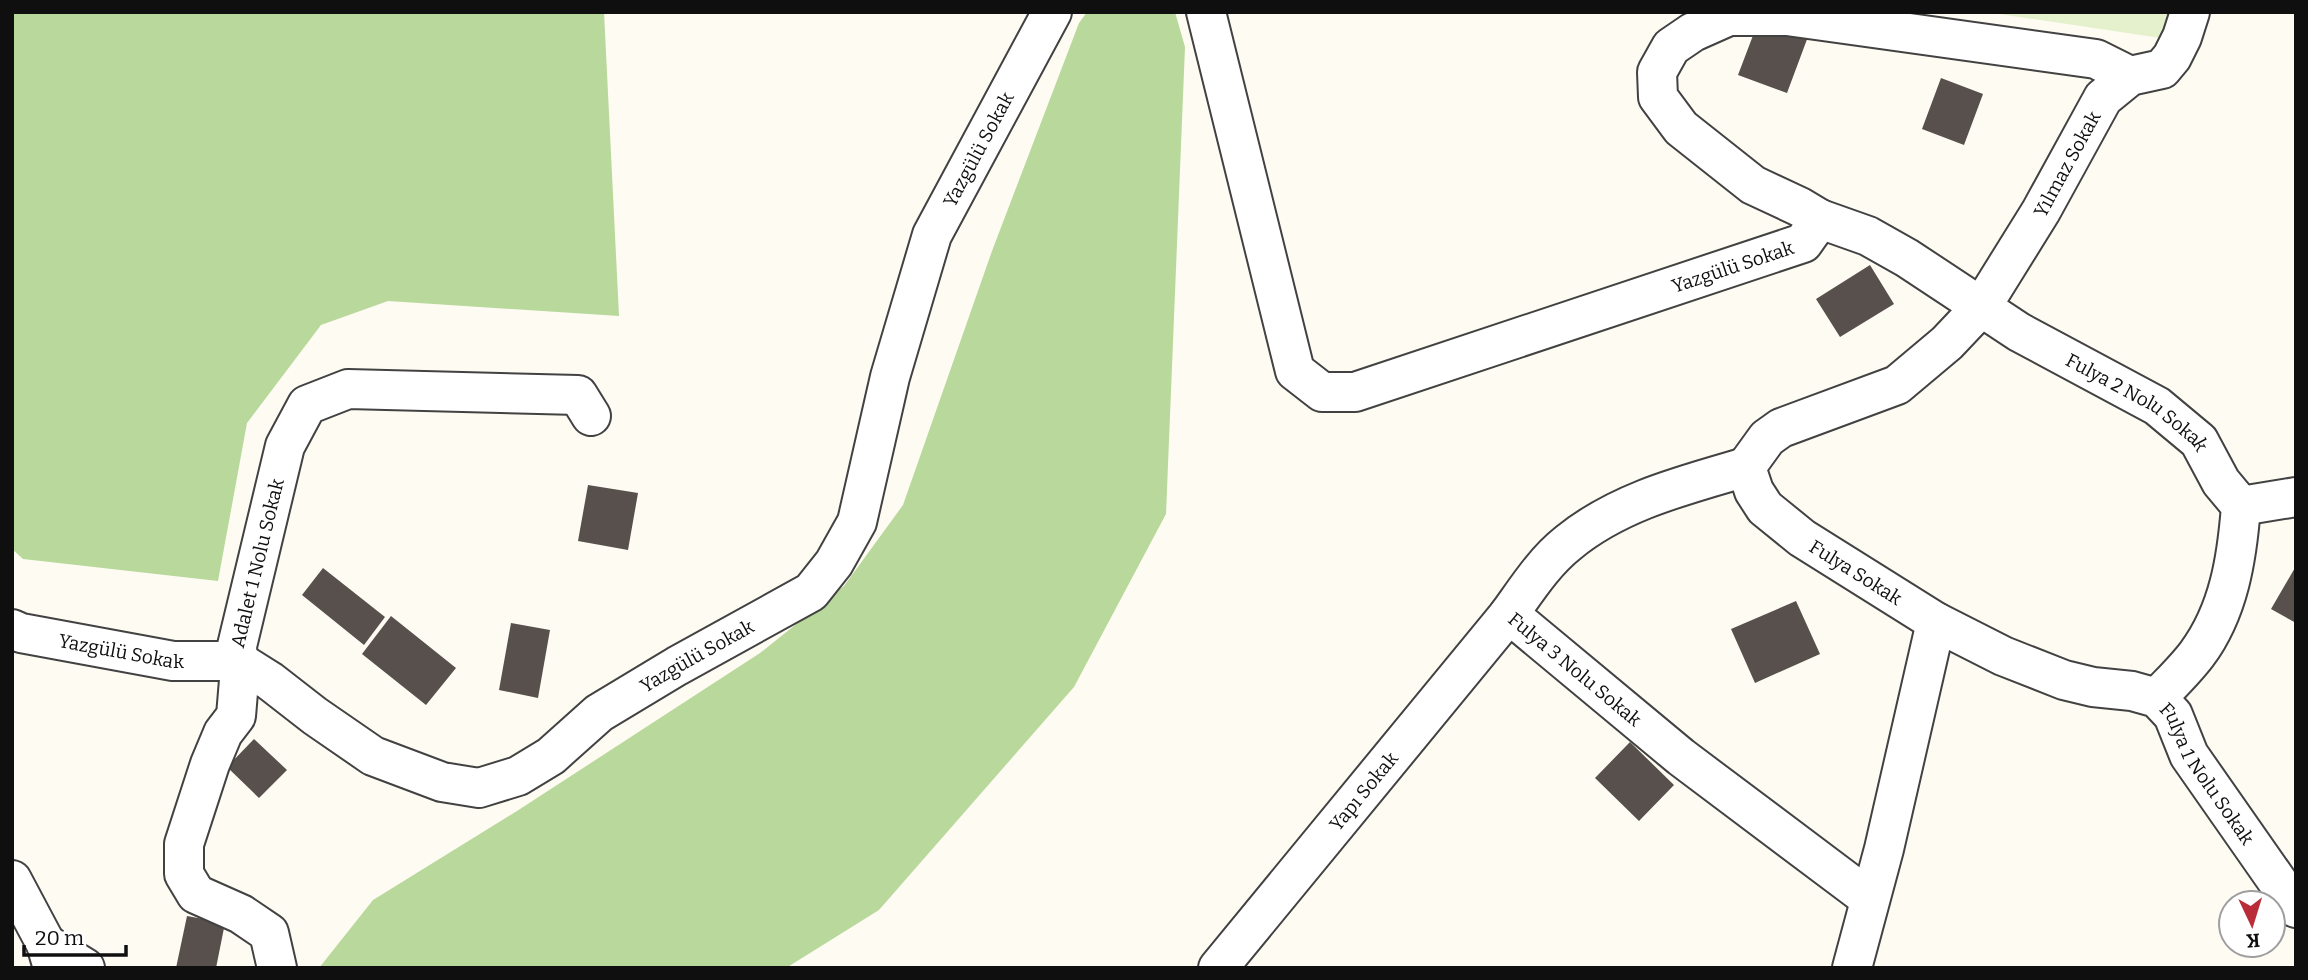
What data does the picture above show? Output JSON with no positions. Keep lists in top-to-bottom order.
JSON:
{
  "streets": {
    "street": [
      "Yazgülü Sokak",
      "Yılmaz Sokak",
      "Fulya 2 Nolu Sokak",
      "Adalet 1 Nolu Sokak",
      "Fulya Sokak",
      "Fulya 3 Nolu Sokak",
      "Fulya 1 Nolu Sokak",
      "Yapı Sokak"
    ]
  },
  "crossings": [
    ["Yazgülü Sokak", "Fulya 2 Nolu Sokak"],
    ["Yazgülü Sokak", "Adalet 1 Nolu Sokak"],
    ["Yılmaz Sokak", "Fulya 2 Nolu Sokak"],
    ["Fulya Sokak", "Fulya 3 Nolu Sokak"],
    ["Fulya Sokak", "Fulya 1 Nolu Sokak"],
    ["Fulya 3 Nolu Sokak", "Yapı Sokak"]
  ],
  "scale_bar": "20 m",
  "north": "bottom"
}
